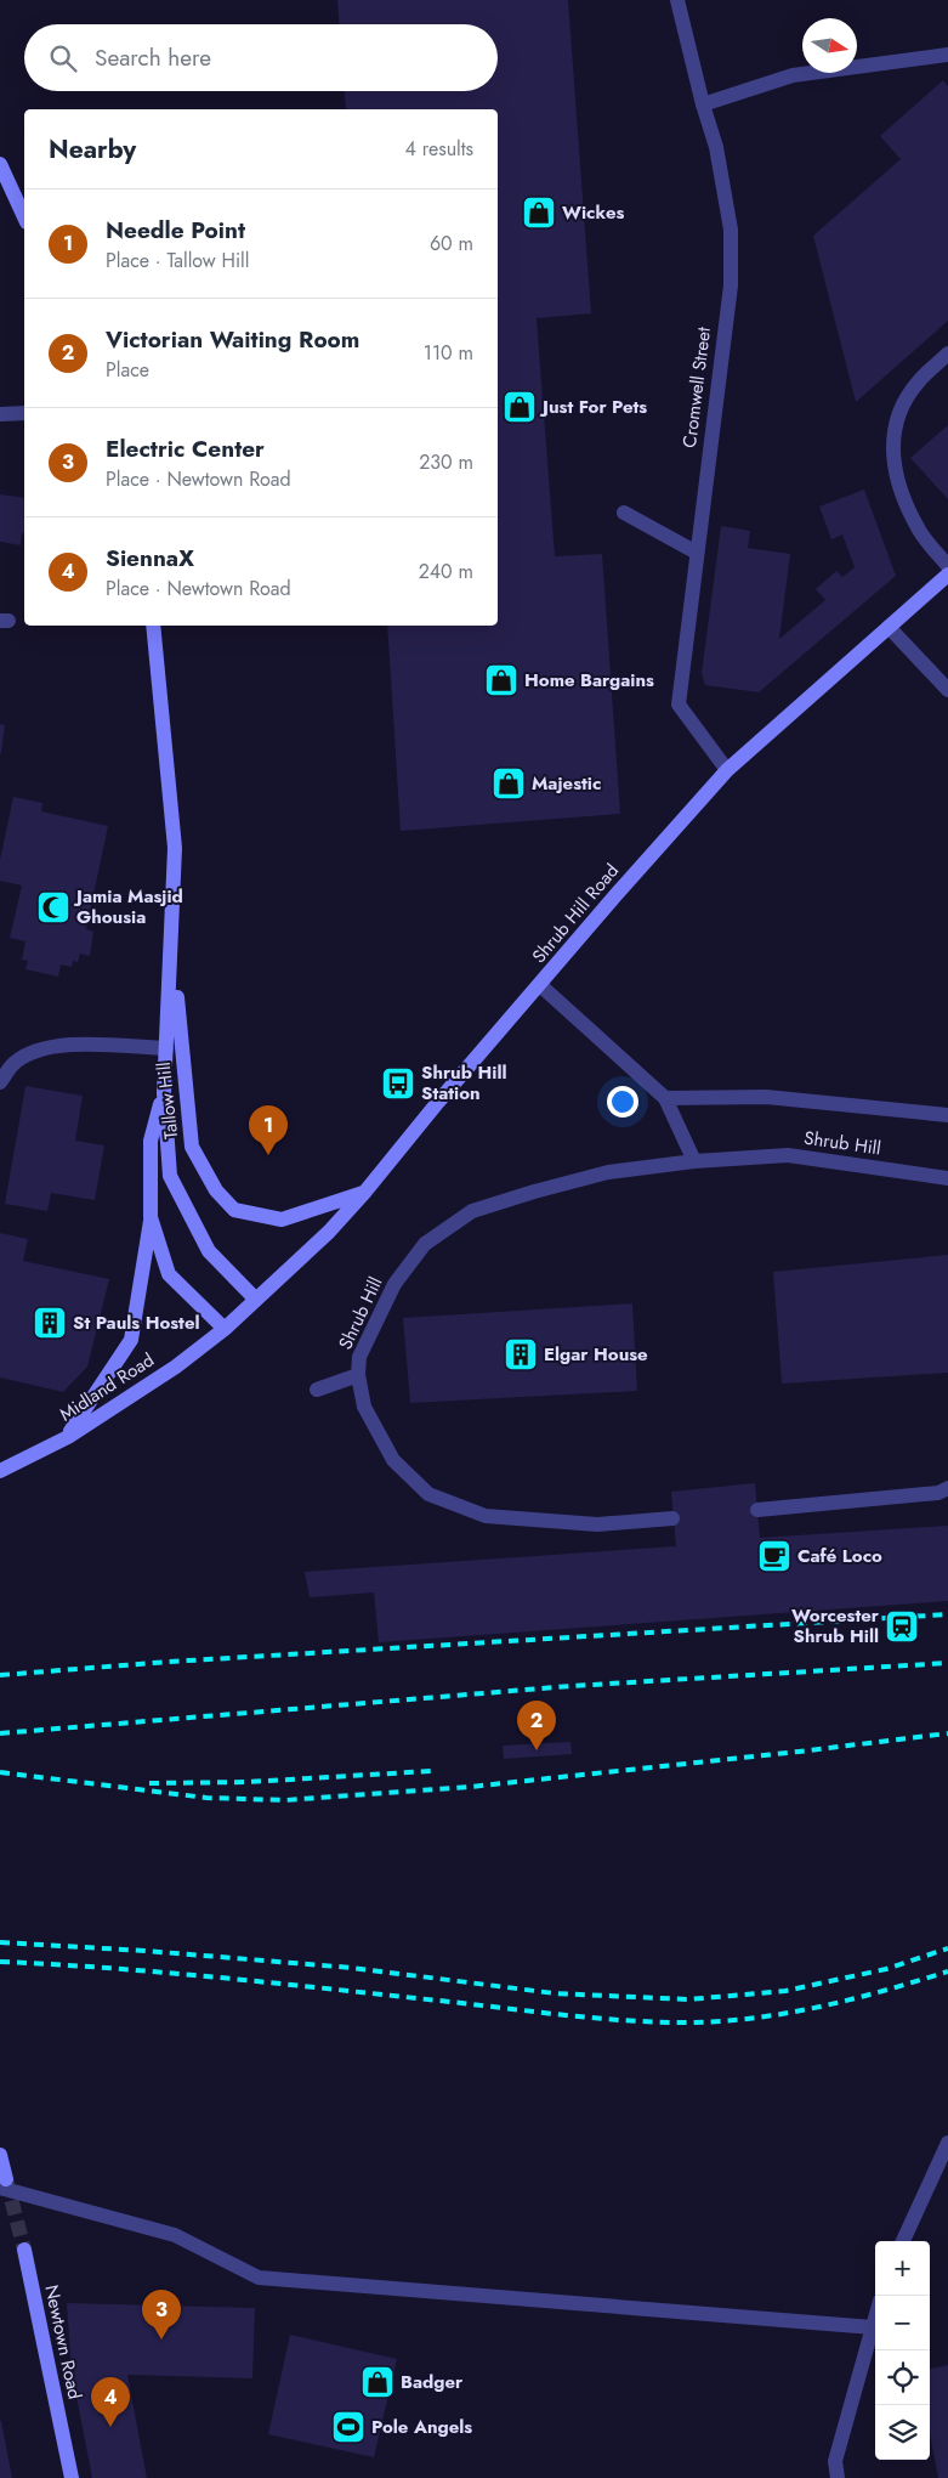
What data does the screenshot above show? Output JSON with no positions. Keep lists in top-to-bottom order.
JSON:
{
  "streets": {
    "street": [
      "Cromwell Street",
      "Shrub Hill Road",
      "Tallow Hill",
      "Shrub Hill",
      "Midland Road",
      "Newtown Road"
    ]
  },
  "crossings": [
    ["Cromwell Street", "Shrub Hill Road"],
    ["Shrub Hill Road", "Tallow Hill"],
    ["Shrub Hill Road", "Midland Road"],
    ["Tallow Hill", "Midland Road"]
  ],
  "places": {
    "shop": [
      "Wickes",
      "Just For Pets",
      "Home Bargains",
      "Majestic",
      "Badger"
    ],
    "mosque": ["Jamia Masjid Ghousia"],
    "bus stop": ["Shrub Hill Station"],
    "building": ["St Pauls Hostel", "Elgar House"],
    "cafe": ["Café Loco"],
    "station": ["Worcester Shrub Hill"],
    "sports": ["Pole Angels"]
  },
  "north": "right",
  "page": {
    "search": "Search here",
    "heading": ["Nearby", "4 results"],
    "list": [
      {
        "mark": "1",
        "name": "Needle Point",
        "note": "Place · Tallow Hill",
        "value": "60 m"
      },
      {
        "mark": "2",
        "name": "Victorian Waiting Room",
        "note": "Place",
        "value": "110 m"
      },
      {
        "mark": "3",
        "name": "Electric Center",
        "note": "Place · Newtown Road",
        "value": "230 m"
      },
      {
        "mark": "4",
        "name": "SiennaX",
        "note": "Place · Newtown Road",
        "value": "240 m"
      }
    ],
    "pins": [
      "1",
      "2",
      "3",
      "4"
    ],
    "map_buttons": ["+", "−"]
  }
}
